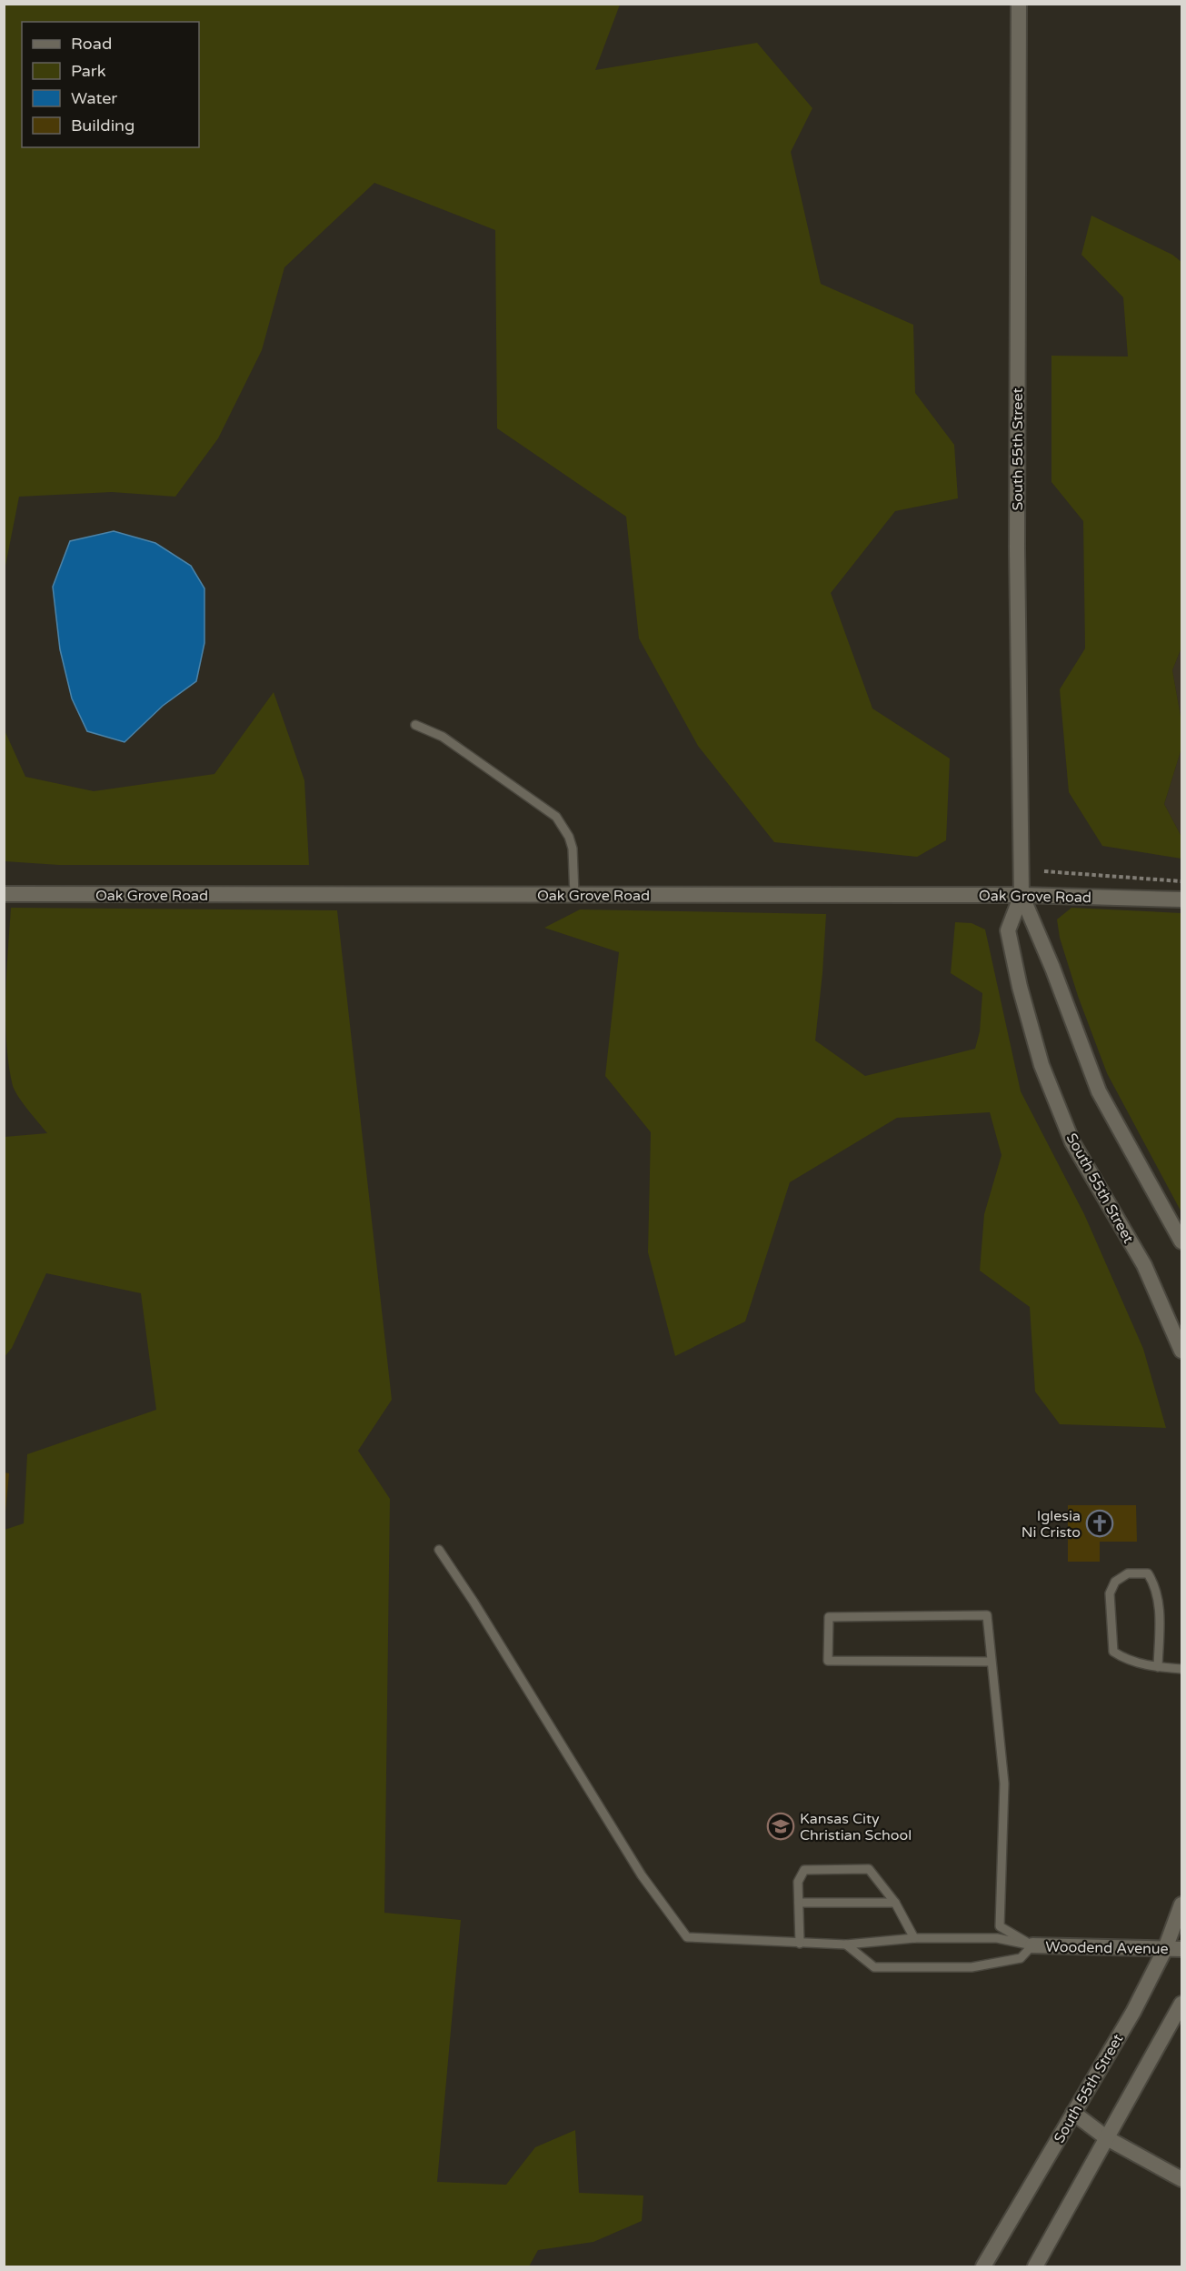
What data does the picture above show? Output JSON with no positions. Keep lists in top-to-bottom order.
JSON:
{
  "streets": {
    "street": ["South 55th Street", "Oak Grove Road", "Woodend Avenue"]
  },
  "crossings": [
    ["South 55th Street", "Oak Grove Road"],
    ["South 55th Street", "Woodend Avenue"]
  ],
  "places": {
    "church": ["Iglesia Ni Cristo"],
    "school or university": ["Kansas City Christian School"]
  },
  "legend": [
    "Road",
    "Park",
    "Water",
    "Building"
  ]
}
